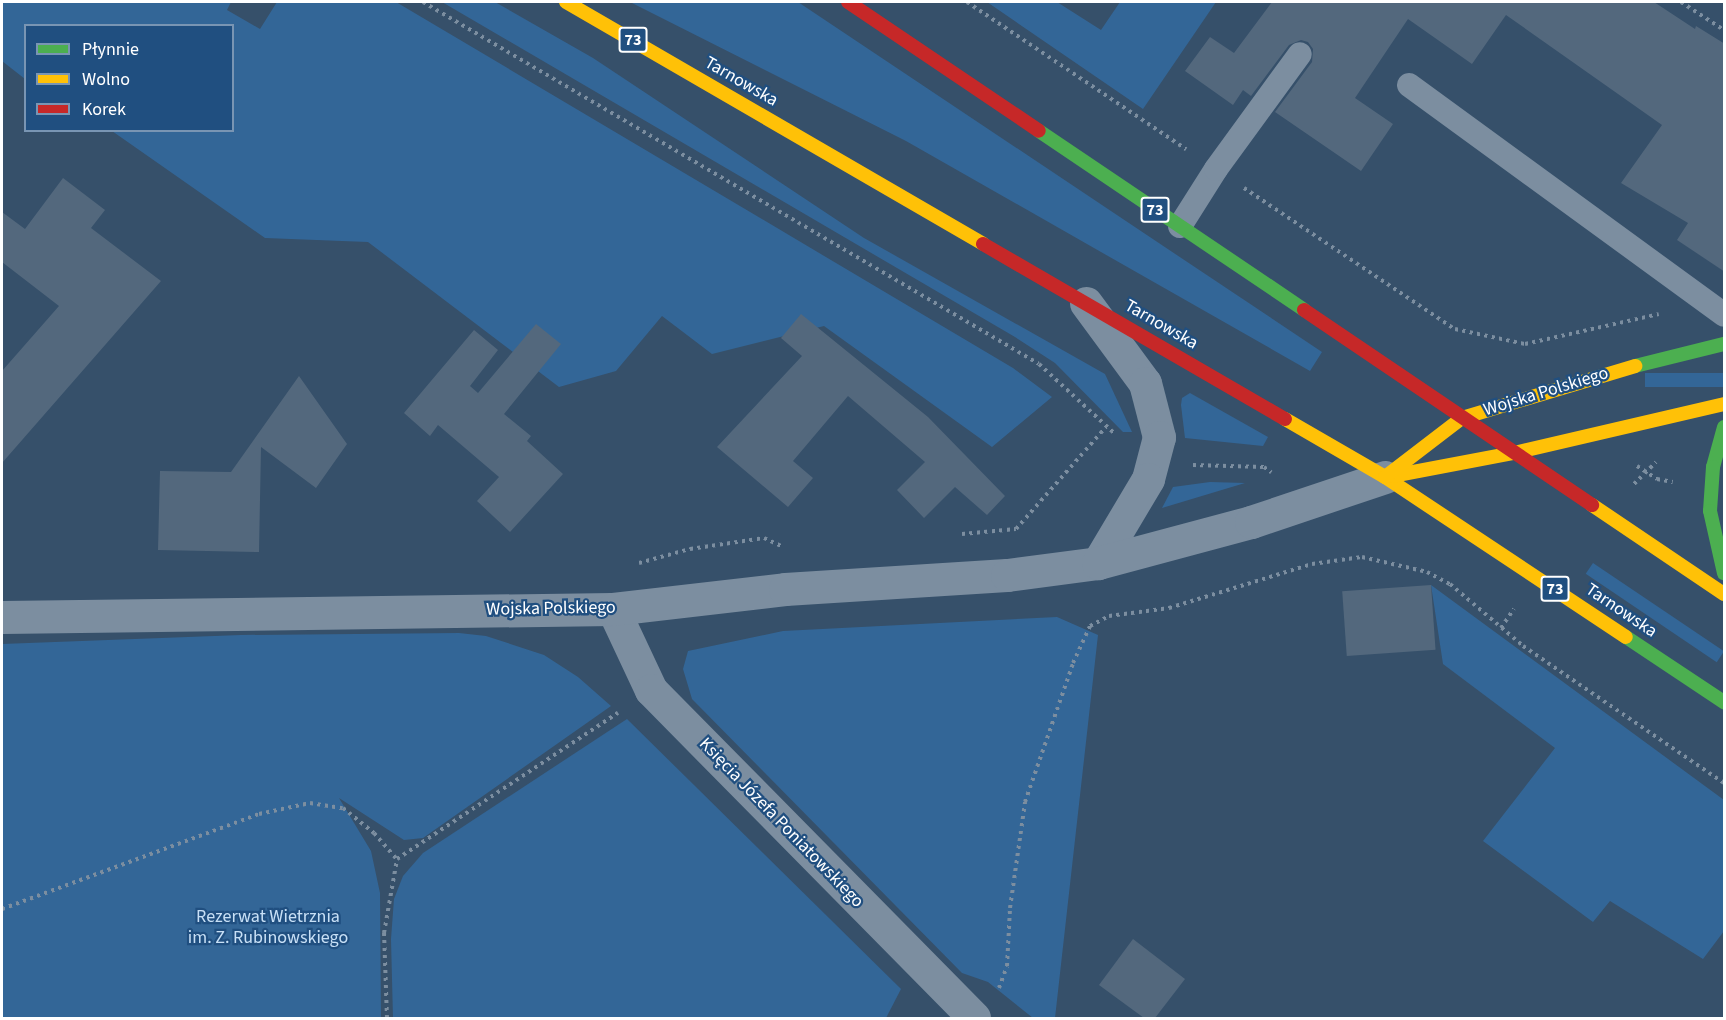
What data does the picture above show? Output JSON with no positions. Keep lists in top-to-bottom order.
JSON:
{
  "streets": {
    "main road": ["73", "Tarnowska", "Wojska Polskiego"],
    "street": ["Księcia Józefa Poniatowskiego"]
  },
  "crossings": [
    ["73", "Wojska Polskiego"],
    ["Tarnowska", "Wojska Polskiego"],
    ["Wojska Polskiego", "Księcia Józefa Poniatowskiego"]
  ],
  "parks": ["Rezerwat Wietrznia im. Z. Rubinowskiego"],
  "legend": ["Płynnie", "Wolno", "Korek"]
}
